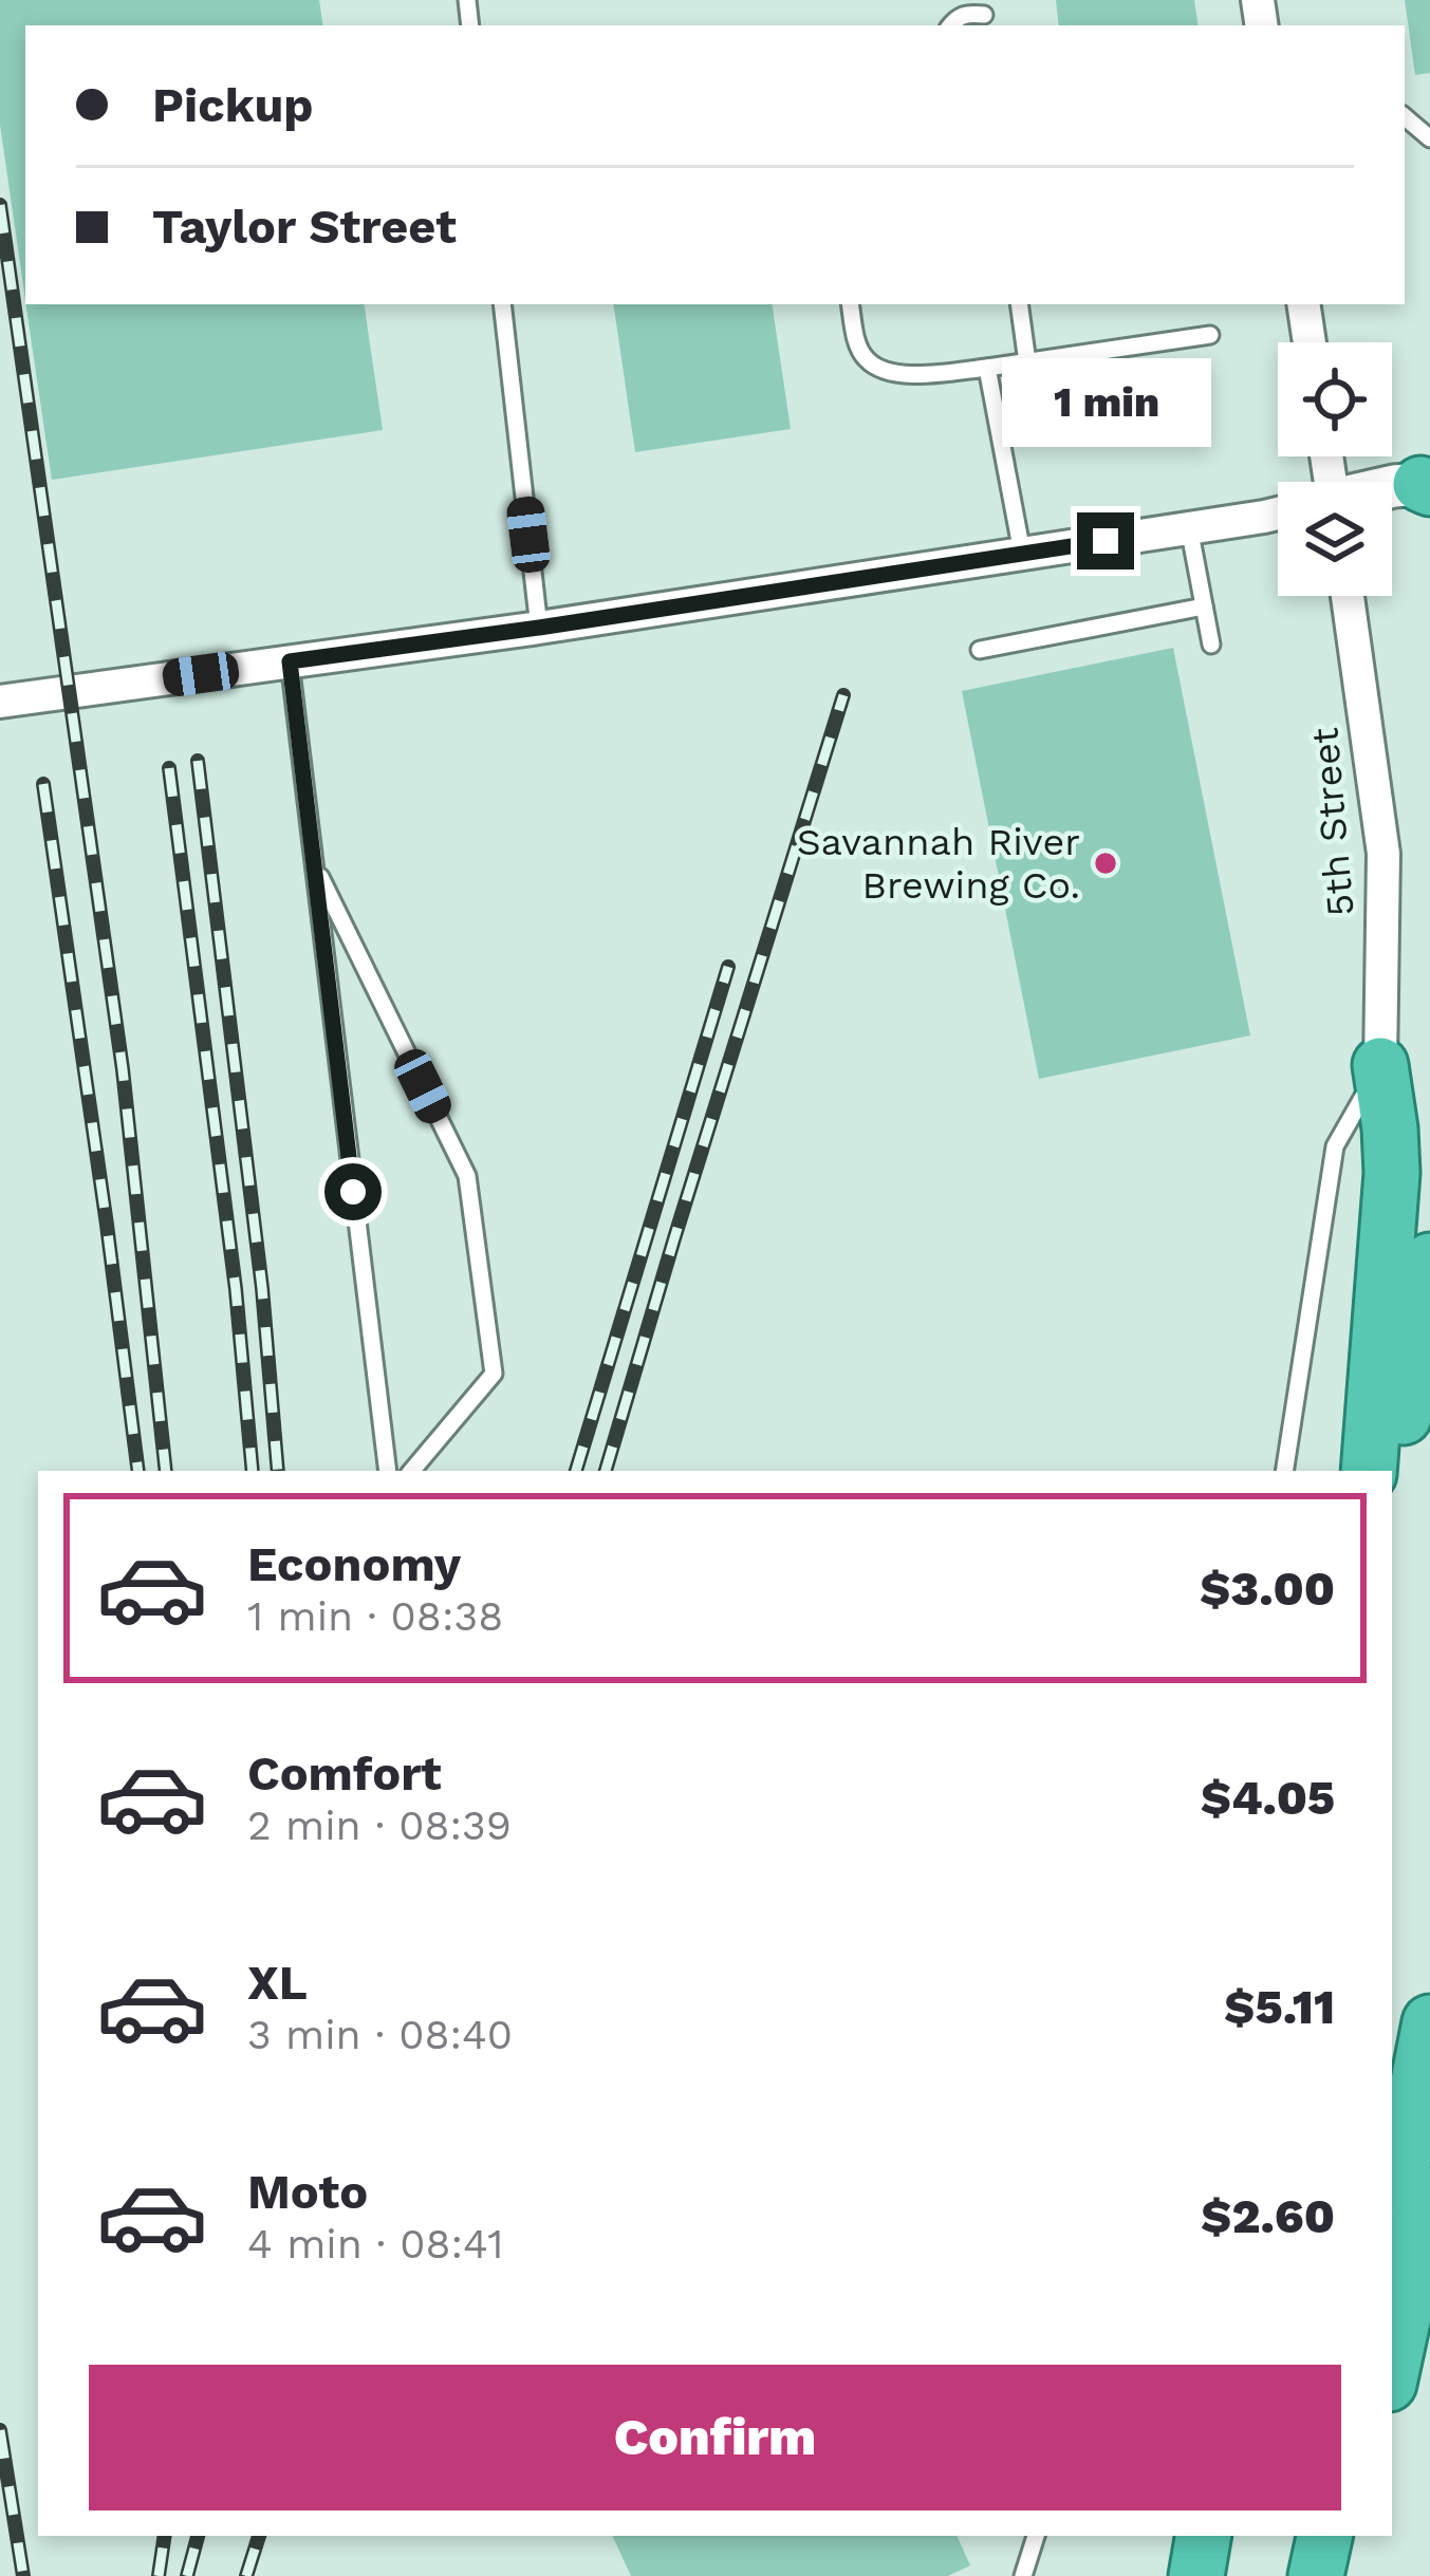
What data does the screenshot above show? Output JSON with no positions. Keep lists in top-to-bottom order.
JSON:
{
  "streets": {
    "street": ["5th Street"]
  },
  "places": ["Savannah River Brewing Co."],
  "page": {
    "banner": ["Pickup", "Taylor Street"],
    "bubble": "1 min",
    "list": [
      {
        "name": "Economy",
        "note": "1 min · 08:38",
        "value": "$3.00"
      },
      {
        "name": "Comfort",
        "note": "2 min · 08:39",
        "value": "$4.05"
      },
      {
        "name": "XL",
        "note": "3 min · 08:40",
        "value": "$5.11"
      },
      {
        "name": "Moto",
        "note": "4 min · 08:41",
        "value": "$2.60"
      }
    ],
    "buttons": "Confirm"
  }
}
